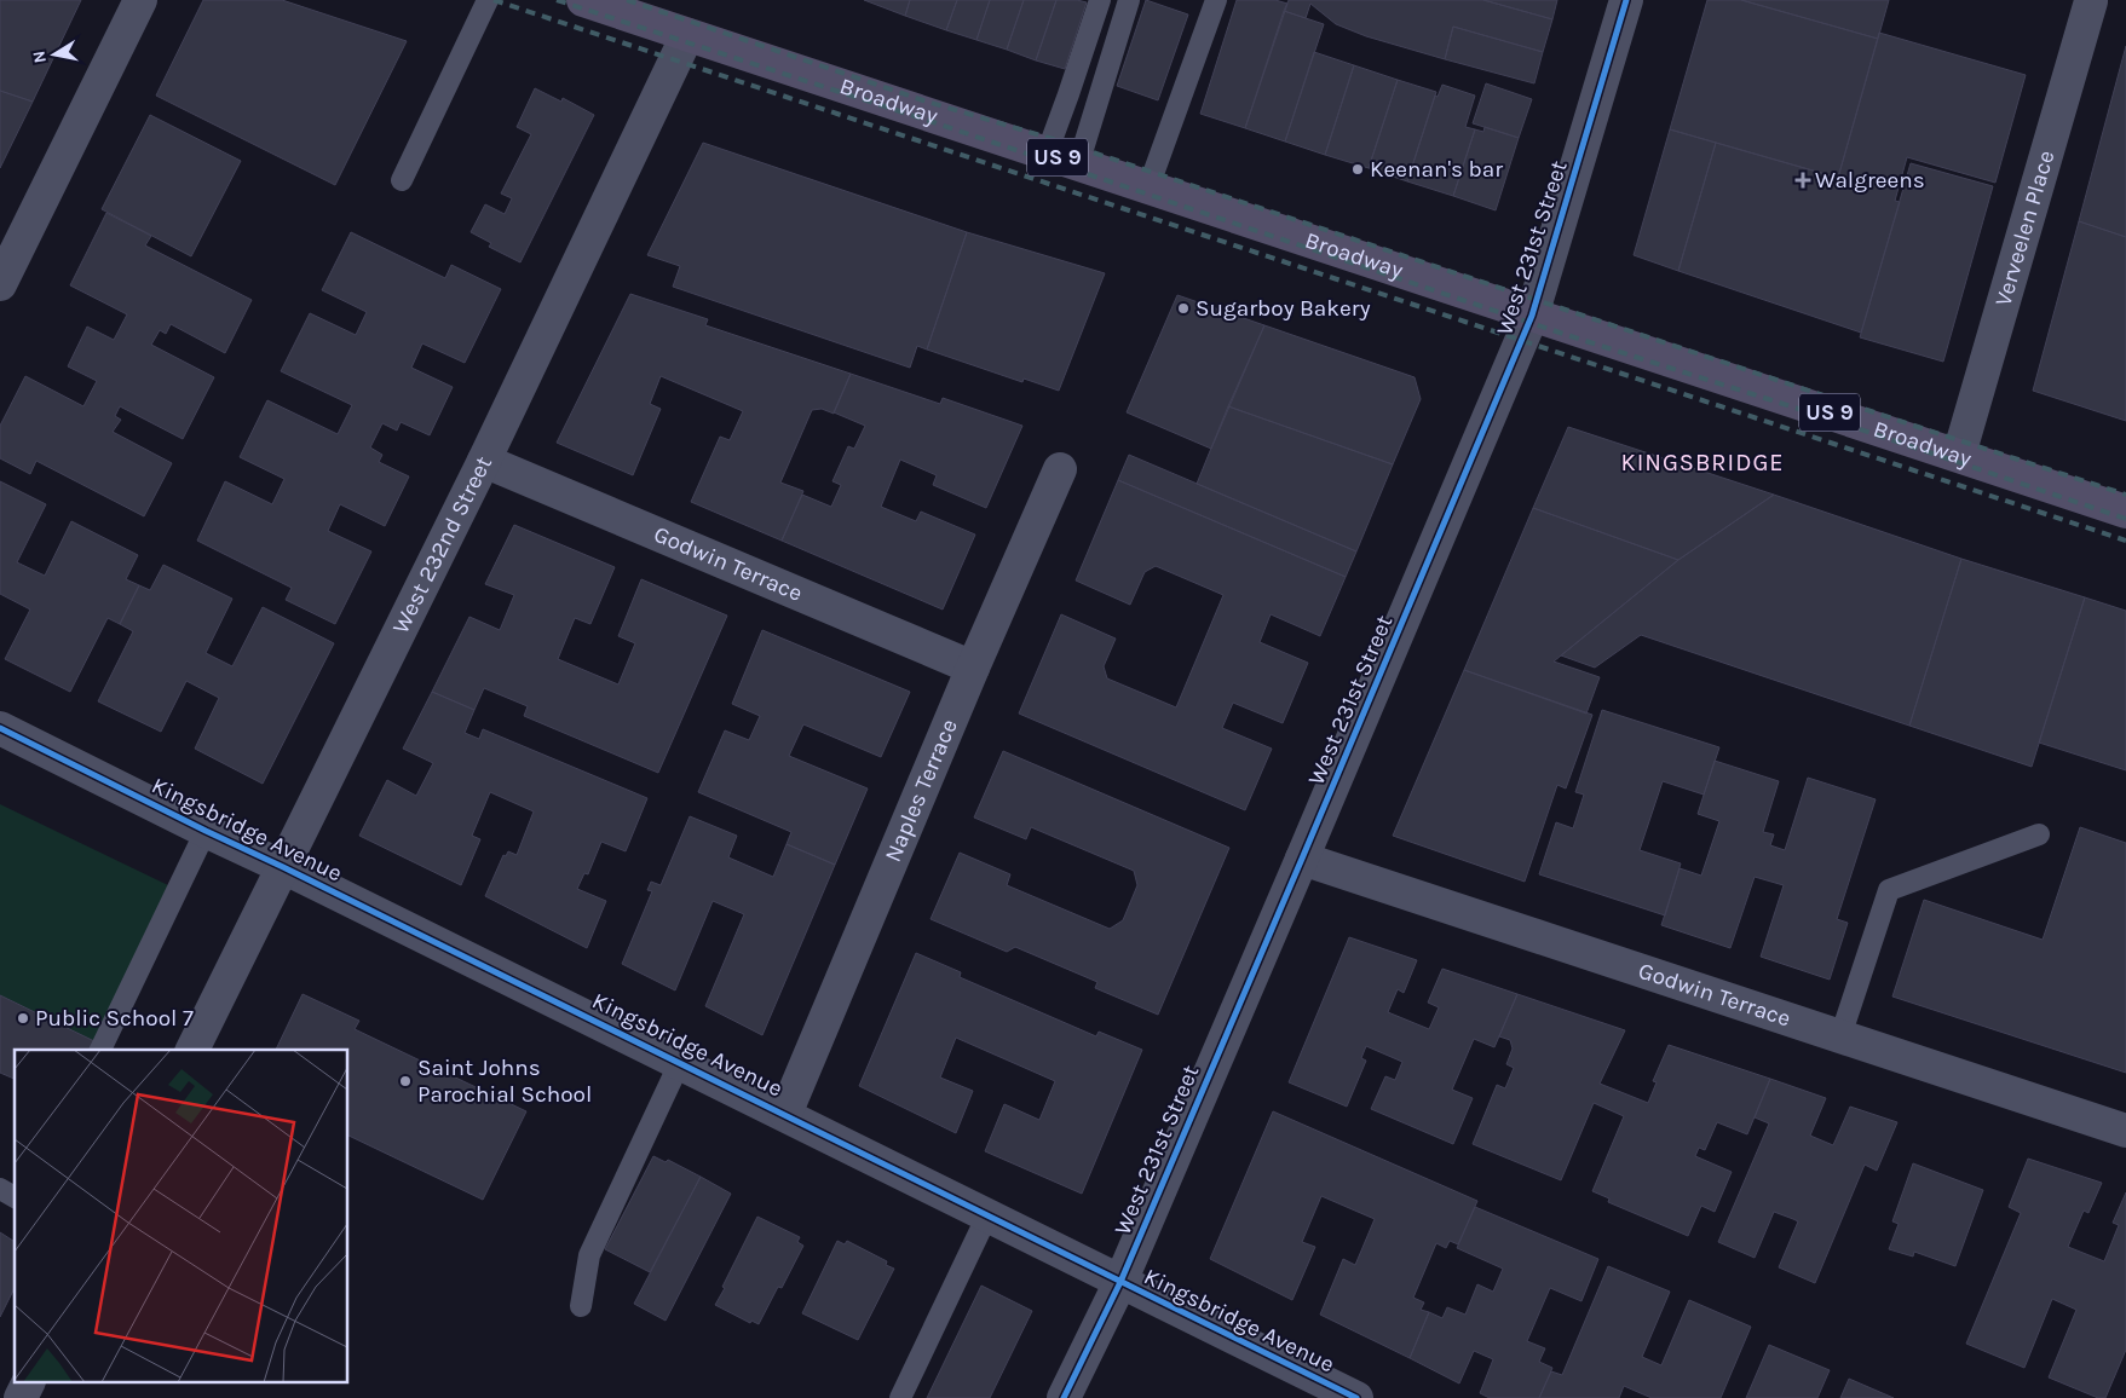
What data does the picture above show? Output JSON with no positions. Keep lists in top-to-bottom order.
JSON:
{
  "streets": {
    "main road": ["Broadway", "US 9"],
    "street": [
      "Verveelen Place",
      "West 231st Street",
      "West 232nd Street",
      "Godwin Terrace",
      "Naples Terrace",
      "Kingsbridge Avenue"
    ]
  },
  "crossings": [
    ["Broadway", "Verveelen Place"],
    ["Broadway", "West 231st Street"],
    ["Broadway", "West 232nd Street"],
    ["West 231st Street", "Godwin Terrace"],
    ["West 231st Street", "Kingsbridge Avenue"],
    ["West 232nd Street", "Godwin Terrace"],
    ["West 232nd Street", "Kingsbridge Avenue"],
    ["Godwin Terrace", "Naples Terrace"],
    ["Naples Terrace", "Kingsbridge Avenue"]
  ],
  "districts": ["KINGSBRIDGE"],
  "places": {
    "other": [
      "Keenan's bar",
      "Sugarboy Bakery",
      "Public School 7",
      "Saint Johns Parochial School"
    ],
    "health": ["Walgreens"]
  },
  "north": "left"
}
